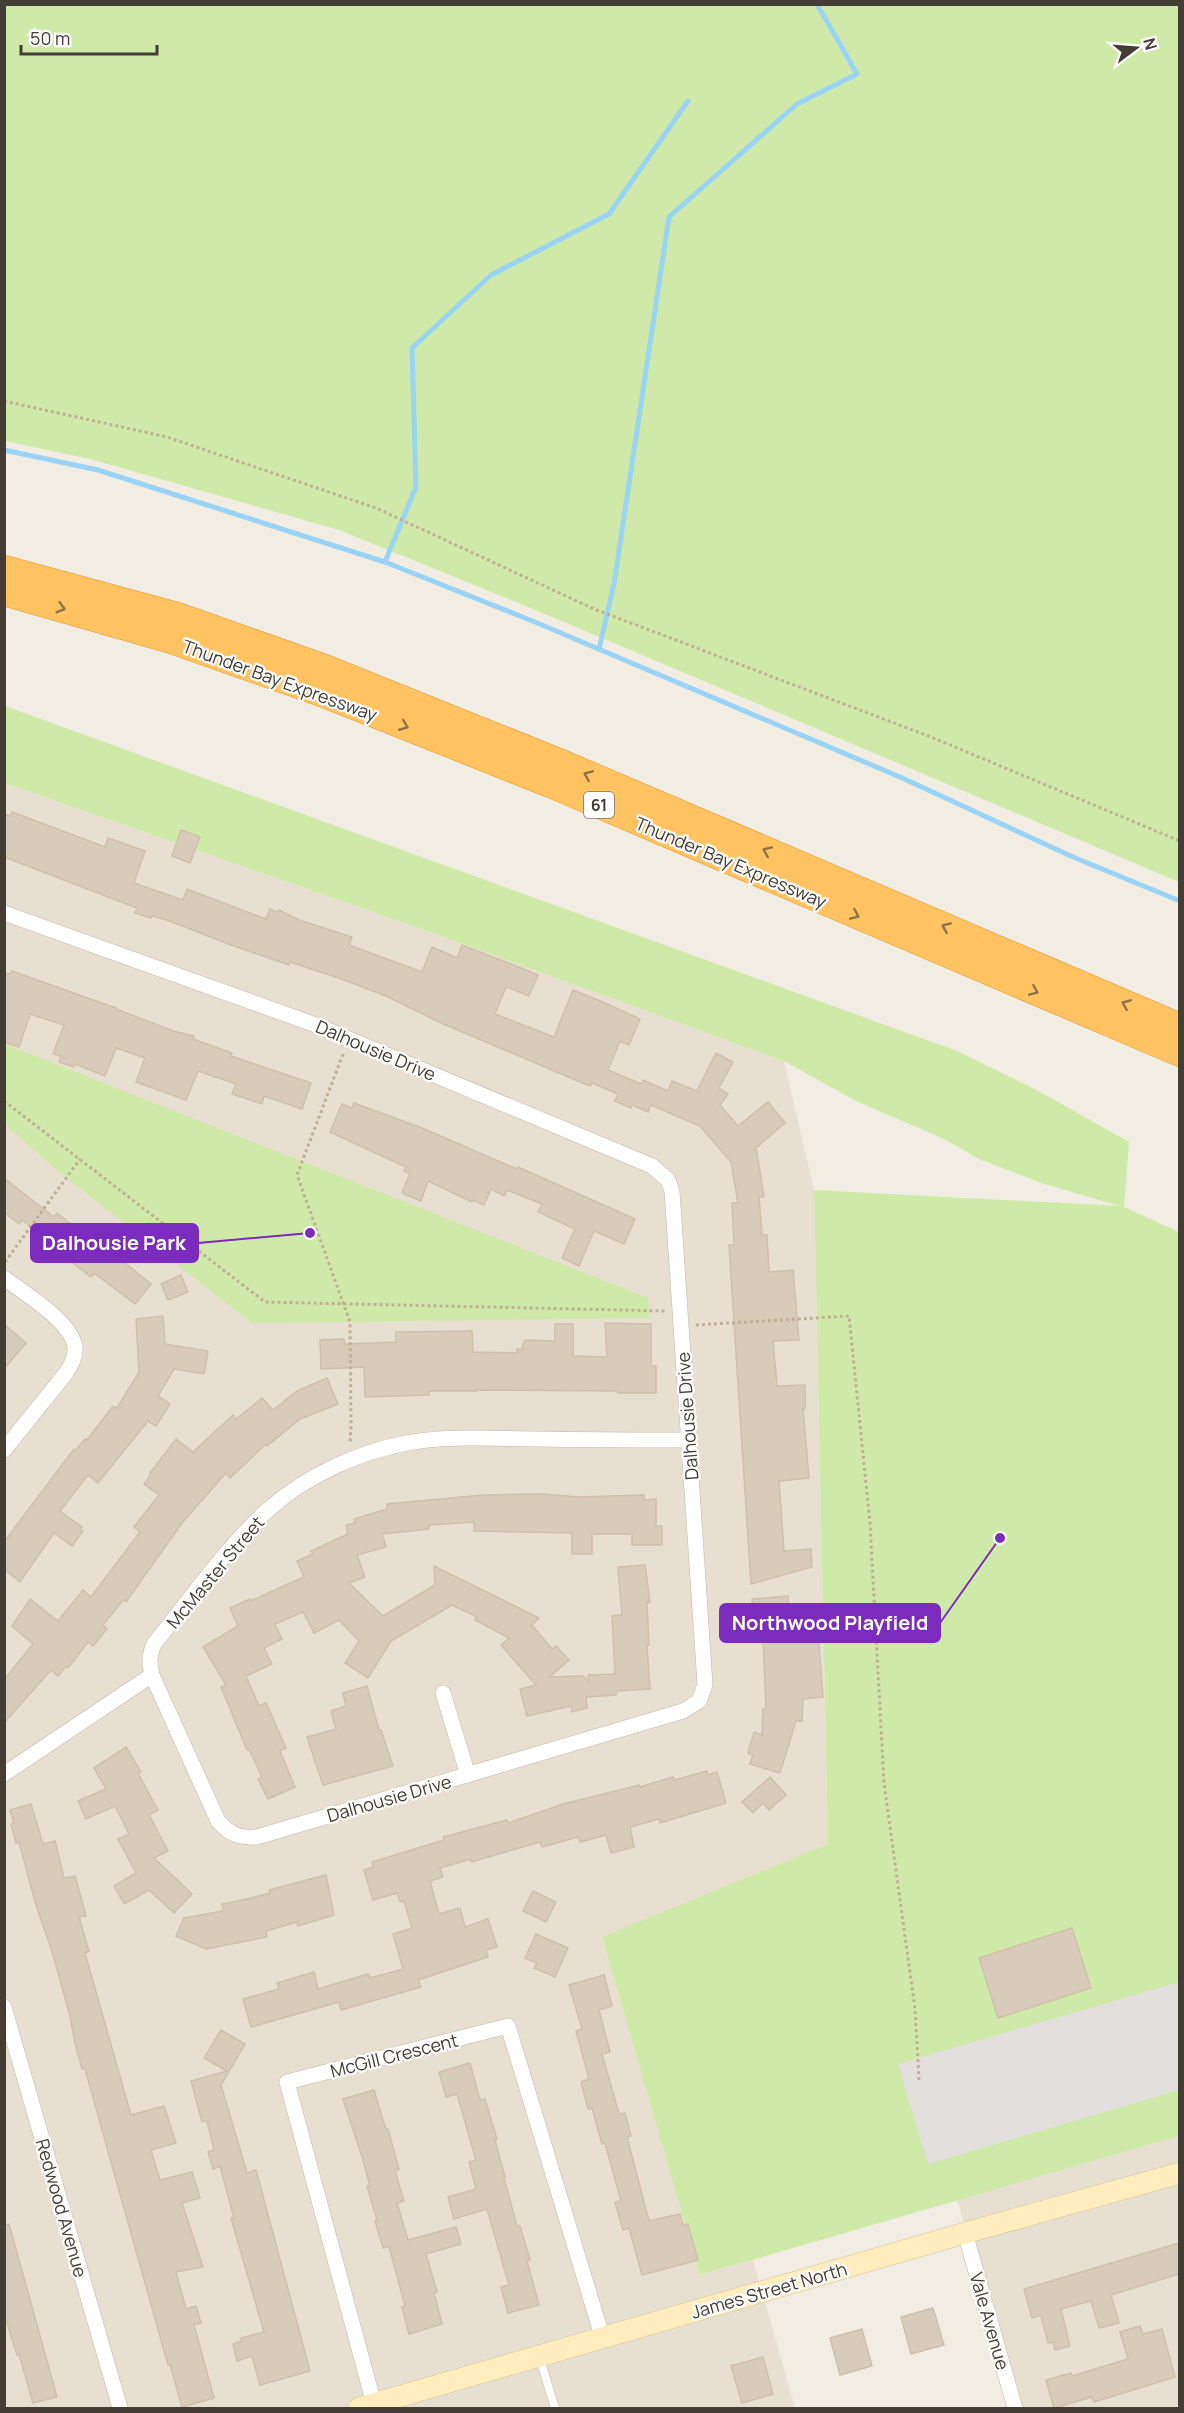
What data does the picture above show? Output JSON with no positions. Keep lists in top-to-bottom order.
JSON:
{
  "streets": {
    "highway": ["Thunder Bay Expressway", "61"],
    "street": [
      "Dalhousie Drive",
      "McMaster Street",
      "McGill Crescent",
      "Redwood Avenue",
      "James Street North",
      "Vale Avenue"
    ]
  },
  "crossings": [
    ["Dalhousie Drive", "McMaster Street"],
    ["McGill Crescent", "James Street North"],
    ["James Street North", "Vale Avenue"]
  ],
  "places": ["Dalhousie Park", "Northwood Playfield"],
  "scale_bar": "50 m",
  "north": "right"
}
